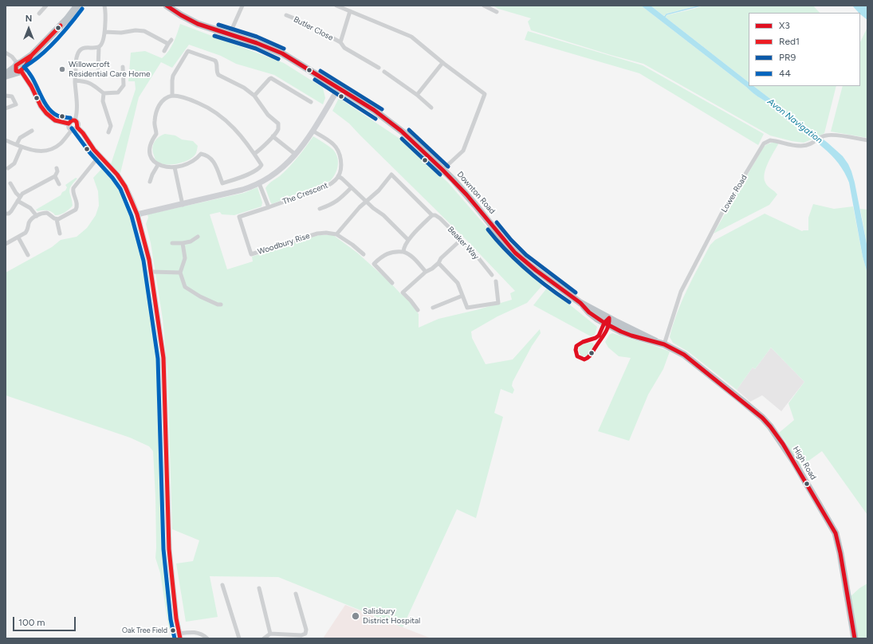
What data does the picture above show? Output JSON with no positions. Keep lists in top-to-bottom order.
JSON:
{
  "streets": {
    "highway": ["Downton Road", "High Road"],
    "street": [
      "Butler Close",
      "The Crescent",
      "Lower Road",
      "Beaker Way",
      "Woodbury Rise"
    ]
  },
  "crossings": [
    ["Downton Road", "Lower Road"],
    ["Downton Road", "High Road"],
    ["The Crescent", "Woodbury Rise"],
    ["Lower Road", "High Road"]
  ],
  "water": ["Avon Navigation"],
  "places": ["Willowcroft Residential Care Home", "Salisbury District Hospital", "Oak Tree Field"],
  "lines": [
    "transit line X3",
    "transit line 44",
    "transit line PR9",
    "transit line Red1"
  ],
  "legend": [
    "X3",
    "Red1",
    "PR9",
    "44"
  ],
  "scale_bar": "100 m",
  "north": "top"
}
